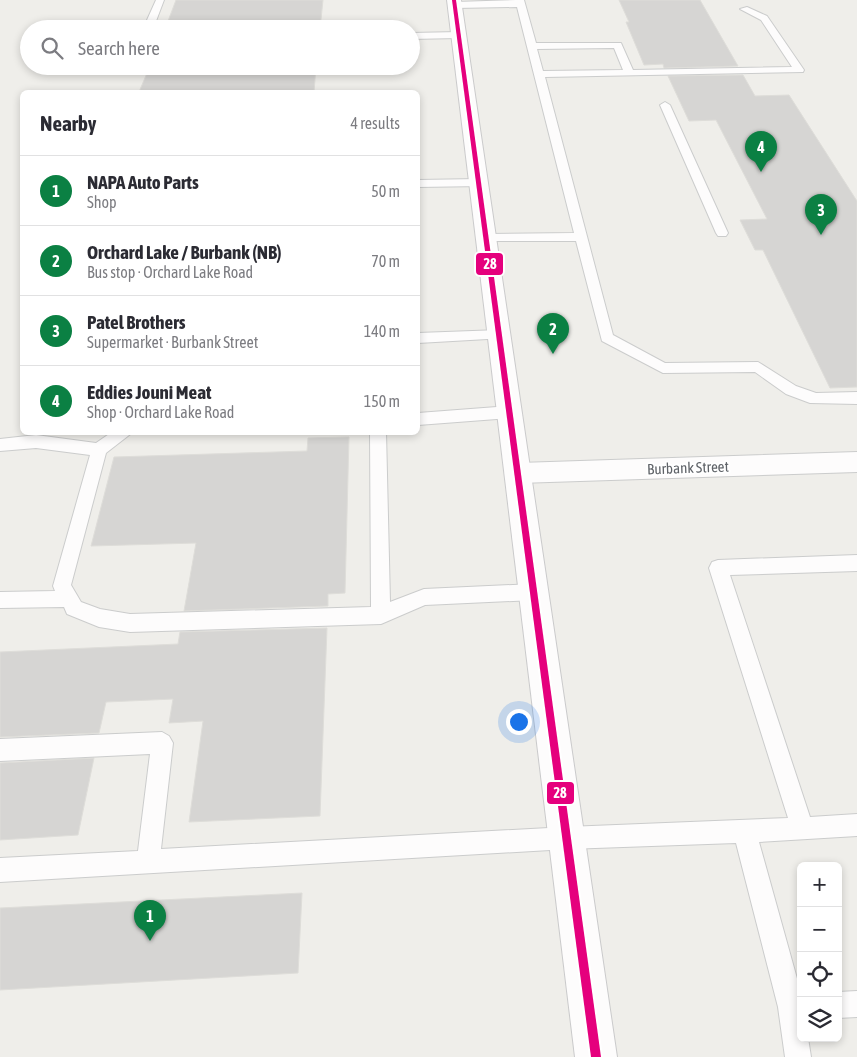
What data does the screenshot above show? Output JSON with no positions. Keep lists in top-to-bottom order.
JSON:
{
  "streets": {
    "main road": ["Burbank Street"]
  },
  "lines": ["transit line 28"],
  "page": {
    "search": "Search here",
    "heading": ["Nearby", "4 results"],
    "pins": [
      "4",
      "3",
      "2",
      "1"
    ],
    "list": [
      {
        "mark": "1",
        "name": "NAPA Auto Parts",
        "note": "Shop",
        "value": "50 m"
      },
      {
        "mark": "2",
        "name": "Orchard Lake / Burbank (NB)",
        "note": "Bus stop · Orchard Lake Road",
        "value": "70 m"
      },
      {
        "mark": "3",
        "name": "Patel Brothers",
        "note": "Supermarket · Burbank Street",
        "value": "140 m"
      },
      {
        "mark": "4",
        "name": "Eddies Jouni Meat",
        "note": "Shop · Orchard Lake Road",
        "value": "150 m"
      }
    ],
    "map_buttons": ["+", "−"]
  }
}
